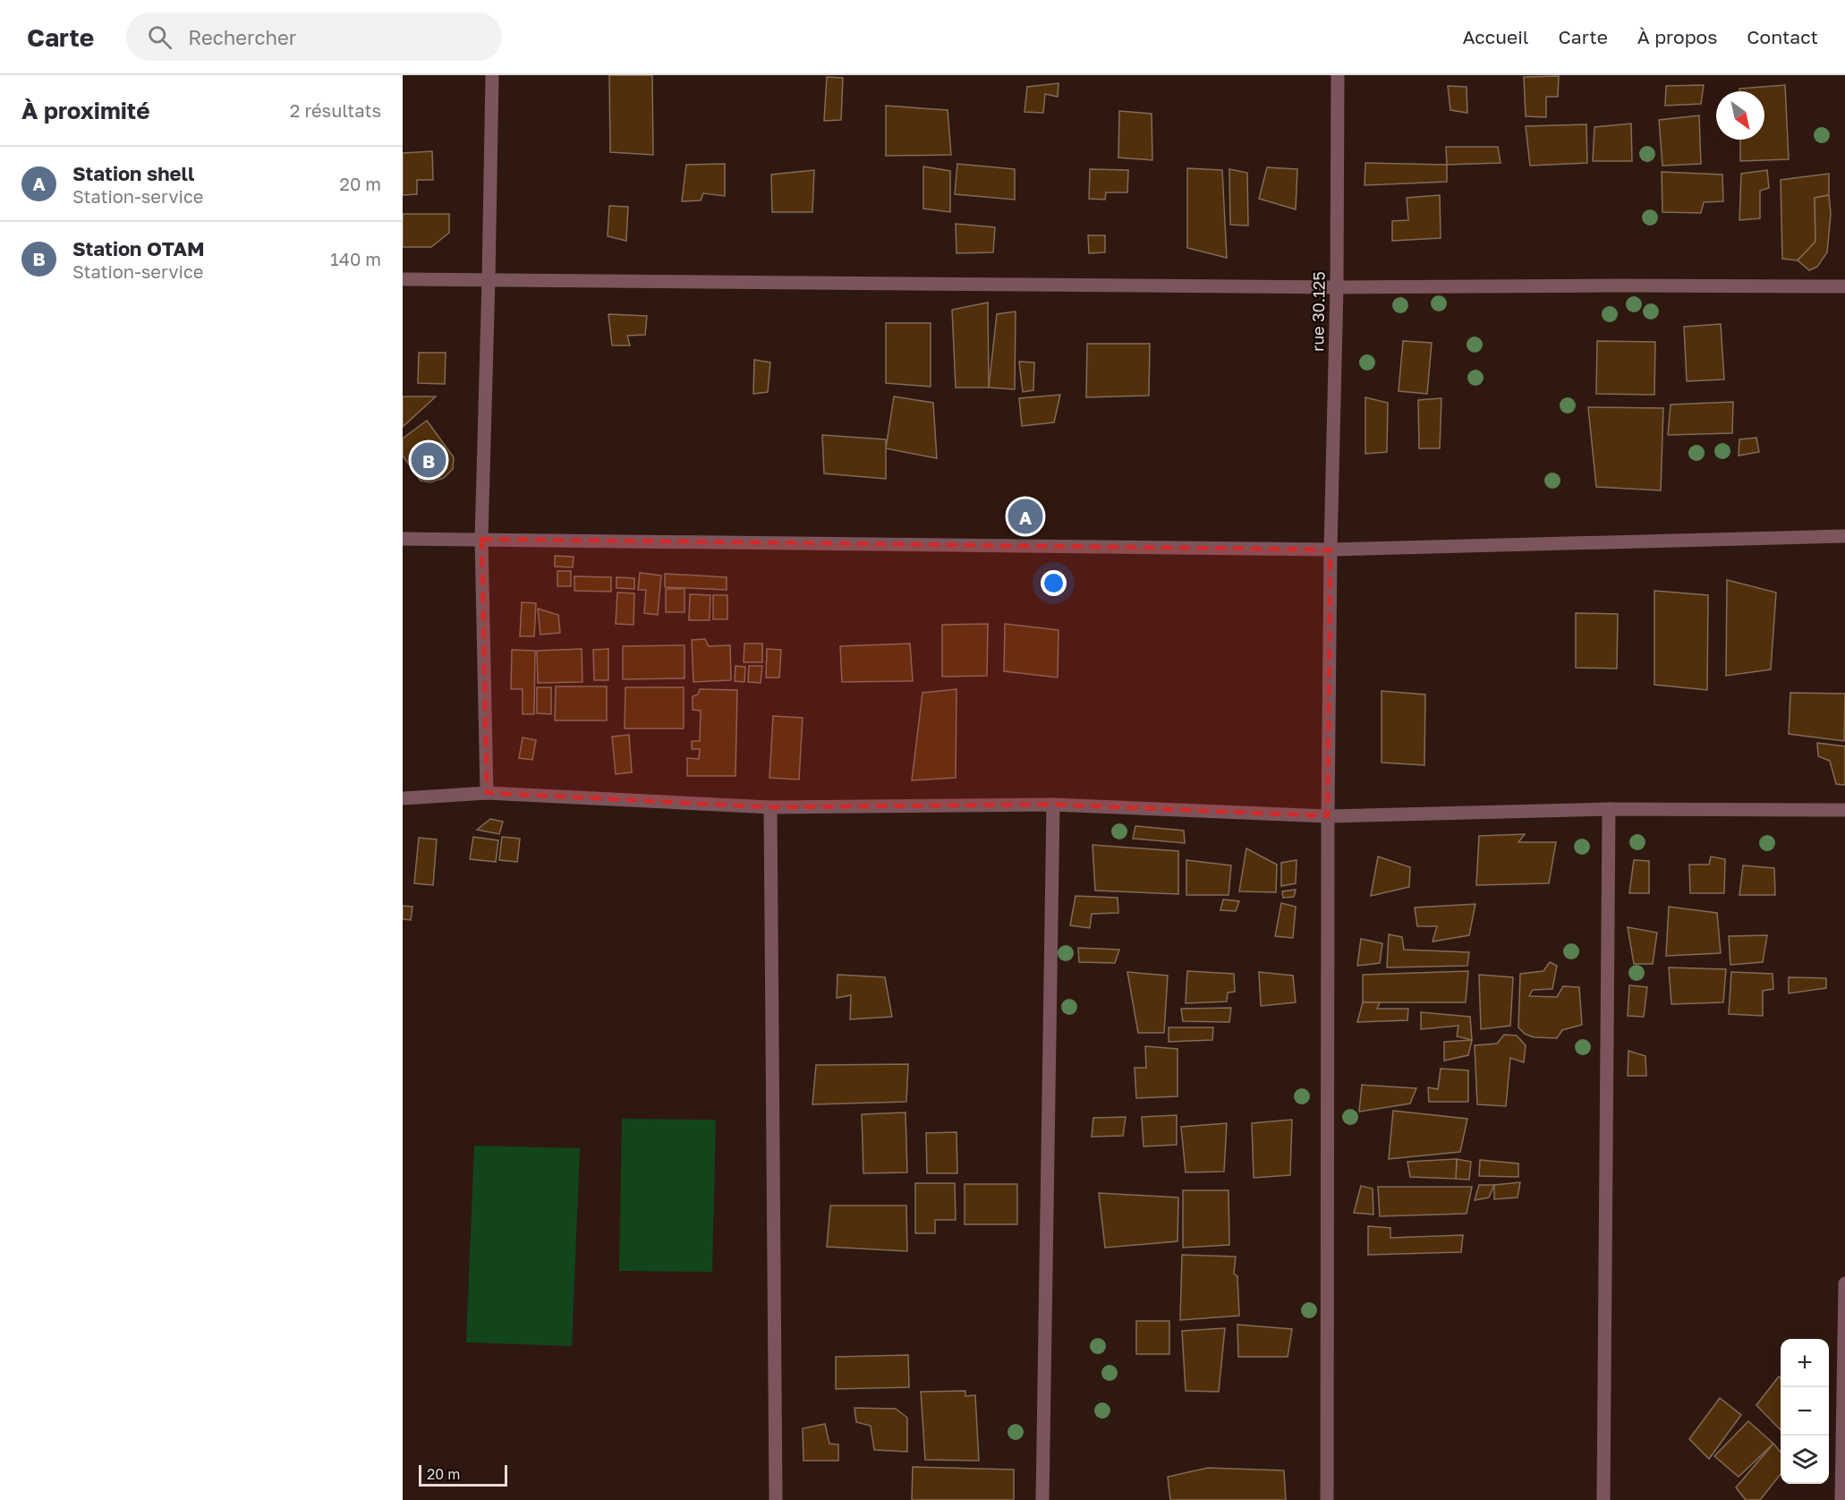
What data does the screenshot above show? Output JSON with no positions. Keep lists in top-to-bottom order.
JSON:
{
  "streets": {
    "street": ["rue 30.125"]
  },
  "scale_bar": "20 m",
  "north": "bottom right",
  "page": {
    "header": "Carte",
    "search": "Rechercher",
    "nav": [
      "Accueil",
      "Carte",
      "À propos",
      "Contact"
    ],
    "heading": ["À proximité", "2 résultats"],
    "list": [
      {
        "mark": "A",
        "name": "Station shell",
        "note": "Station-service",
        "value": "20 m"
      },
      {
        "mark": "B",
        "name": "Station OTAM",
        "note": "Station-service",
        "value": "140 m"
      }
    ],
    "pins": ["B", "A"],
    "map_buttons": ["+", "−"],
    "scale": "20 m"
  }
}
